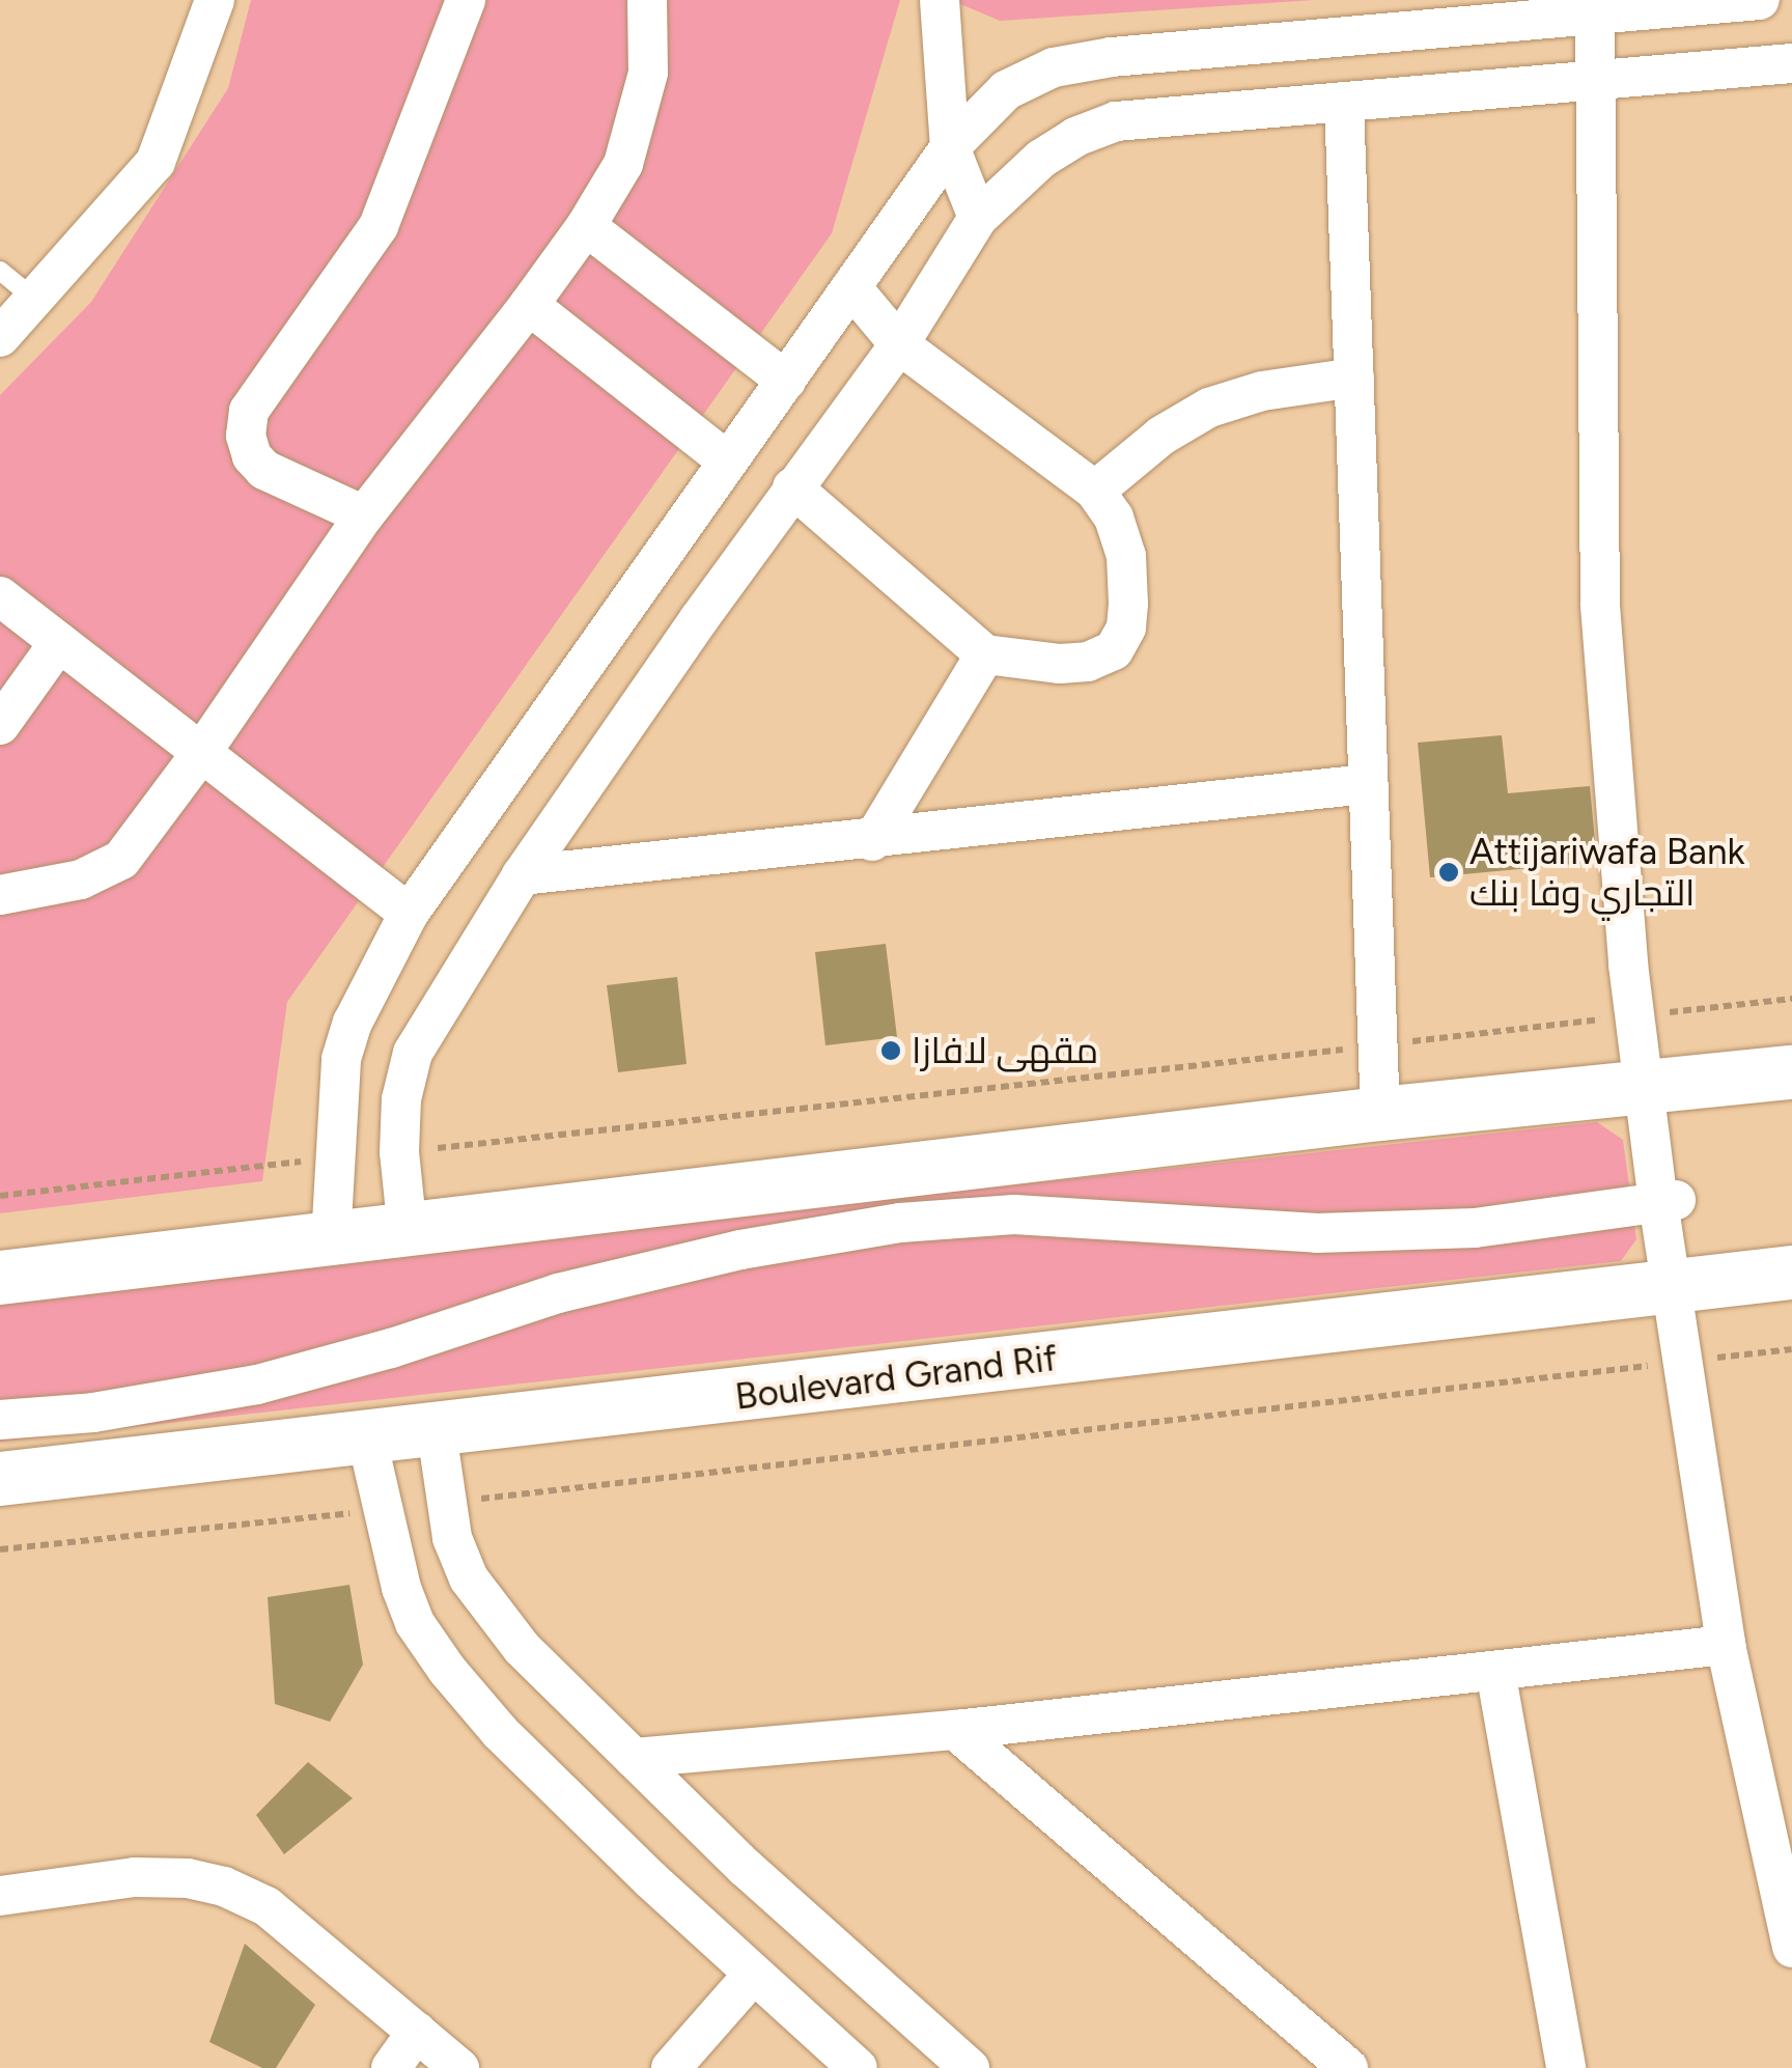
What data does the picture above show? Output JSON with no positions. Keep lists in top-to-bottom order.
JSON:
{
  "streets": {
    "street": ["Boulevard Grand Rif"]
  },
  "places": ["Attijariwafa Bank التجاري وفا بنك", "مقهى لافازا"]
}
